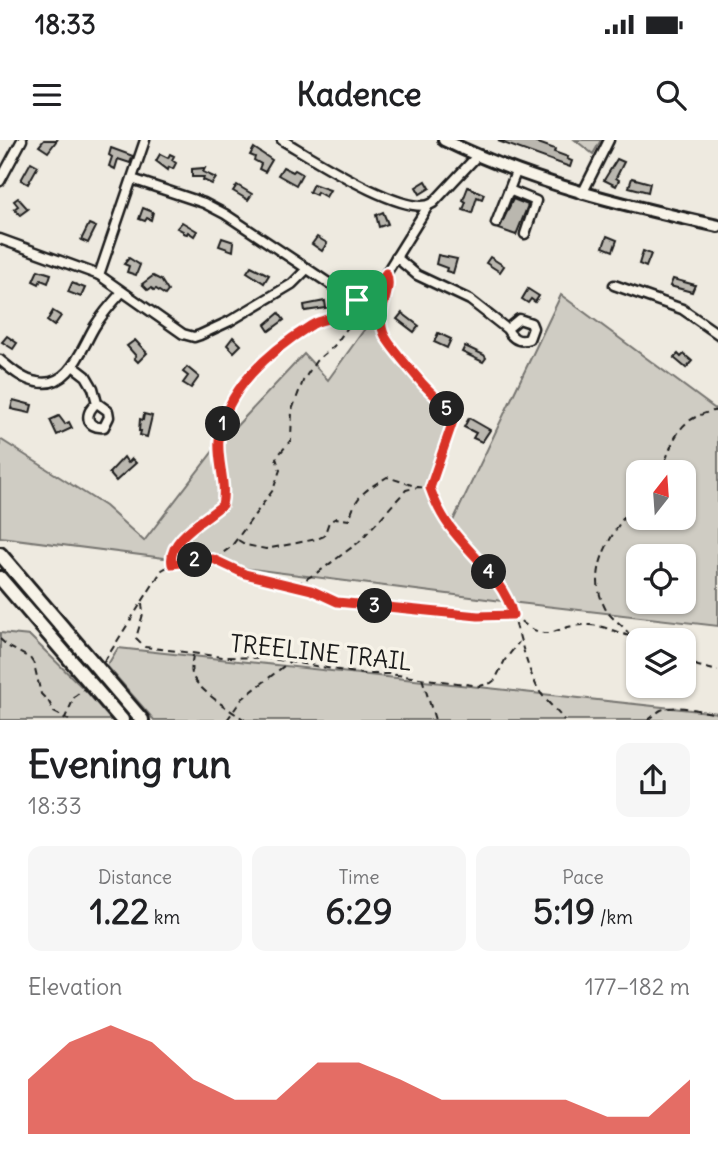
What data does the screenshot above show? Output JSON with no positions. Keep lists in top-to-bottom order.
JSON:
{
  "streets": {
    "path": ["TREELINE TRAIL"]
  },
  "north": "top",
  "page": {
    "status": "18:33",
    "header": "Kadence",
    "pins": [
      "5",
      "1",
      "2",
      "4",
      "3"
    ],
    "heading": ["Evening run", "18:33"],
    "stats": [
      ["Distance", "1.22 km"],
      ["Time", "6:29"],
      ["Pace", "5:19 /km"]
    ],
    "chart": ["Elevation", "177–182 m"]
  }
}
